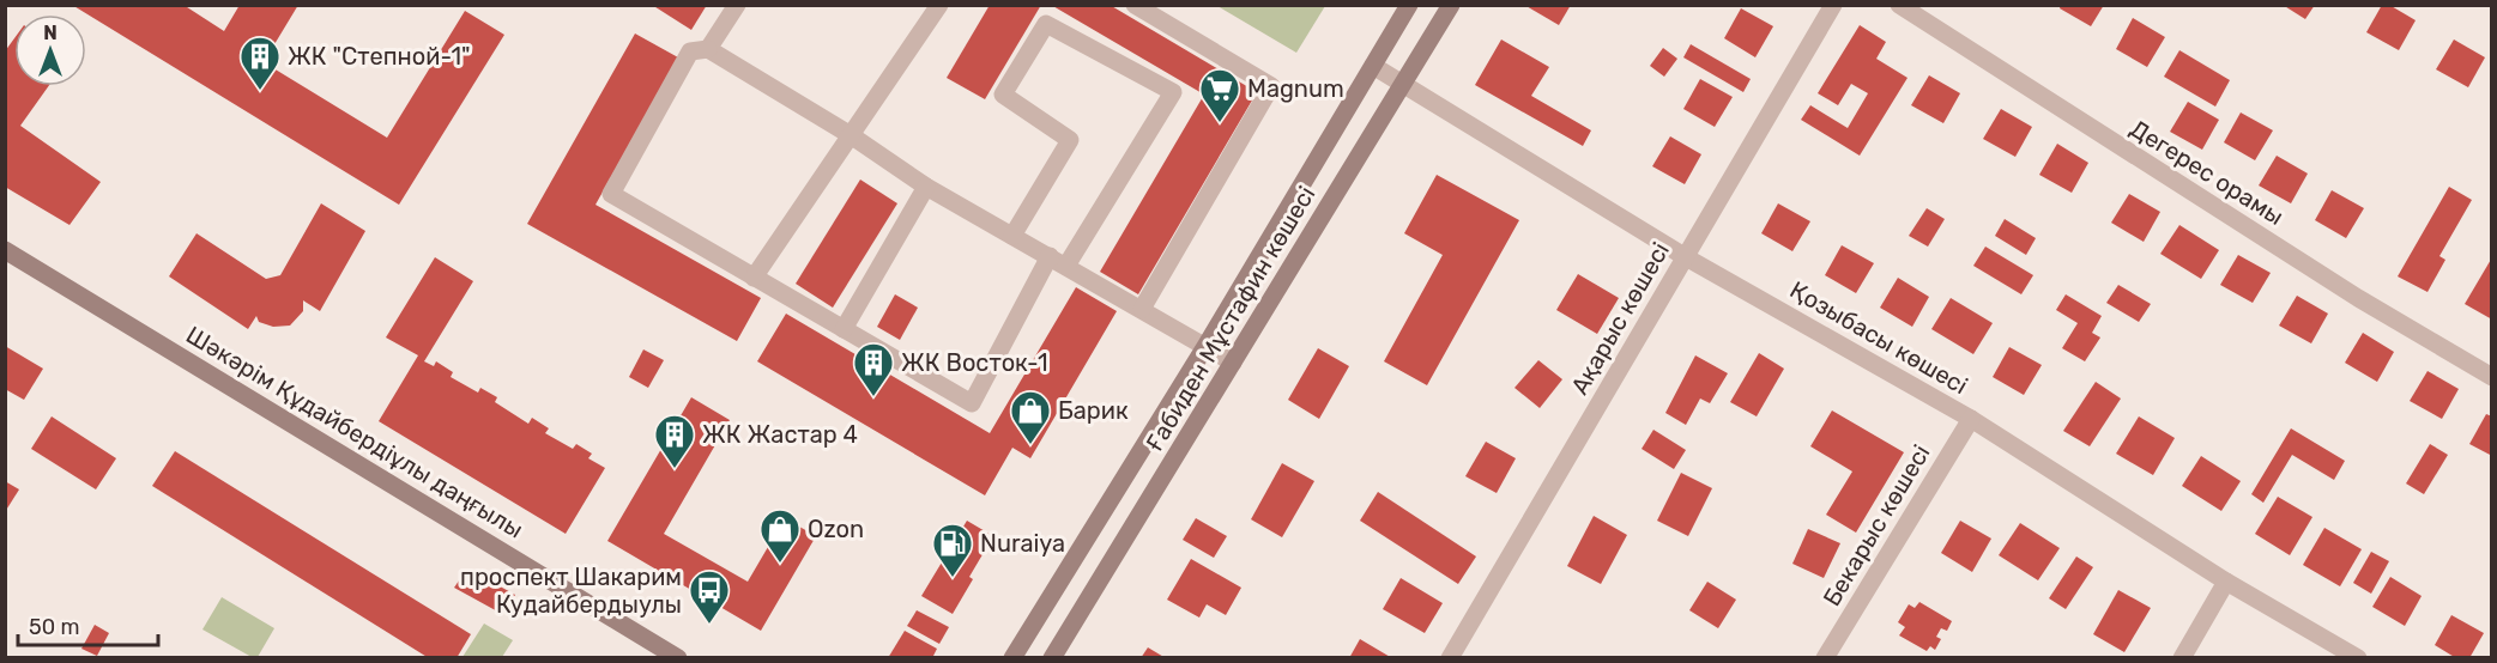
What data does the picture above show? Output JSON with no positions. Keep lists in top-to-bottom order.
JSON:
{
  "streets": {
    "street": [
      "Дегерес орамы",
      "Ғабиден Мұстафин көшесі",
      "Ақарыс көшесі",
      "Қозыбасы көшесі",
      "Шәкәрім Құдайбердіұлы даңғылы",
      "Бекарыс көшесі"
    ]
  },
  "crossings": [
    ["Ғабиден Мұстафин көшесі", "Қозыбасы көшесі"],
    ["Ақарыс көшесі", "Қозыбасы көшесі"],
    ["Қозыбасы көшесі", "Бекарыс көшесі"]
  ],
  "places": {
    "building": ["ЖК \"Степной-1\"", "ЖК Восток-1", "ЖК Жастар 4"],
    "supermarket": ["Magnum"],
    "shop": ["Барик", "Ozon"],
    "fuel station": ["Nuraiya"],
    "bus stop": ["проспект Шaкaрим Кудайбердыулы"]
  },
  "scale_bar": "50 m",
  "north": "top"
}
